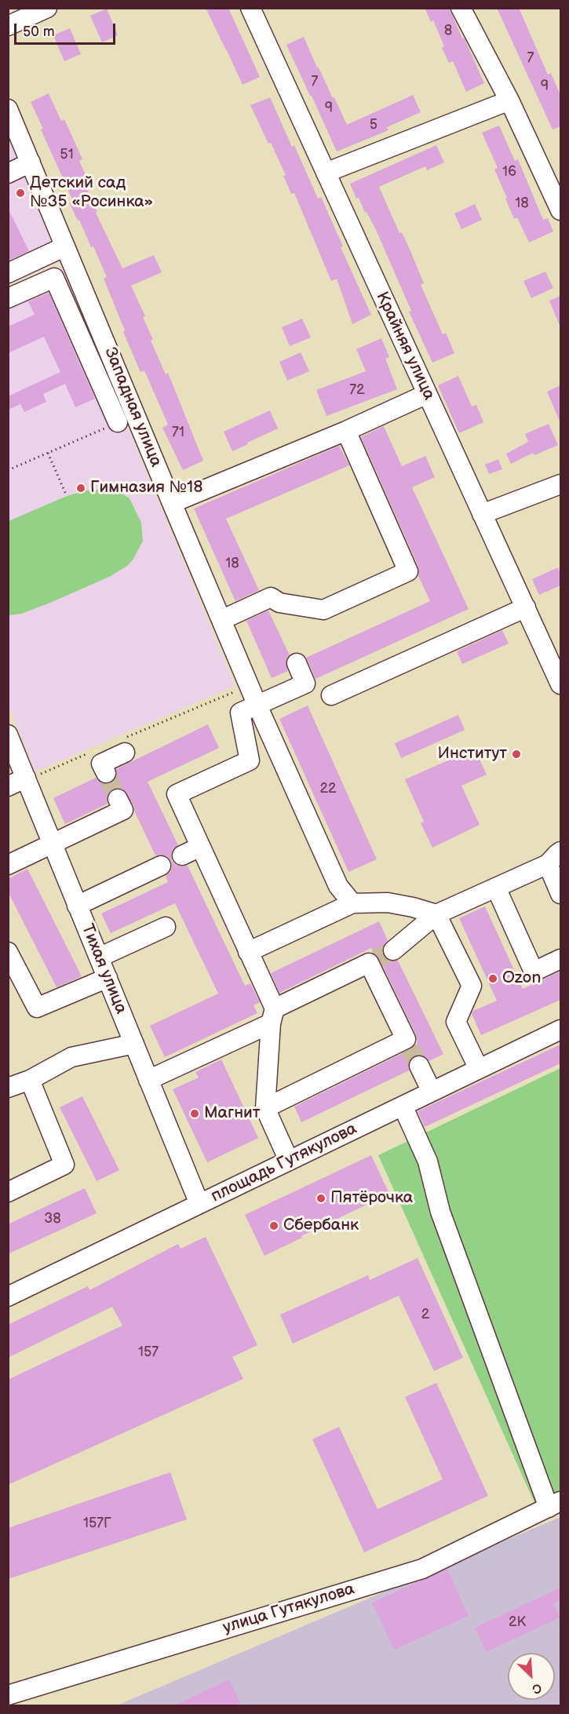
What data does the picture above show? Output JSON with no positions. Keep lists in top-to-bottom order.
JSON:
{
  "streets": {
    "street": [
      "Крайняя улица",
      "Западная улица",
      "Тихая улица",
      "площадь Гутякулова",
      "улица Гутякулова"
    ]
  },
  "crossings": [
    ["Тихая улица", "площадь Гутякулова"]
  ],
  "places": [
    "Детский сад №35 «Росинка»",
    "Гимназия №18",
    "Институт",
    "Ozon",
    "Магнит",
    "Пятёрочка",
    "Сбербанк"
  ],
  "house_numbers": [
    "8",
    "7",
    "7",
    "9",
    "9",
    "5",
    "51",
    "16",
    "18",
    "72",
    "71",
    "18",
    "22",
    "38",
    "2",
    "157",
    "157Г",
    "2К"
  ],
  "scale_bar": "50 m",
  "north": "bottom right"
}
